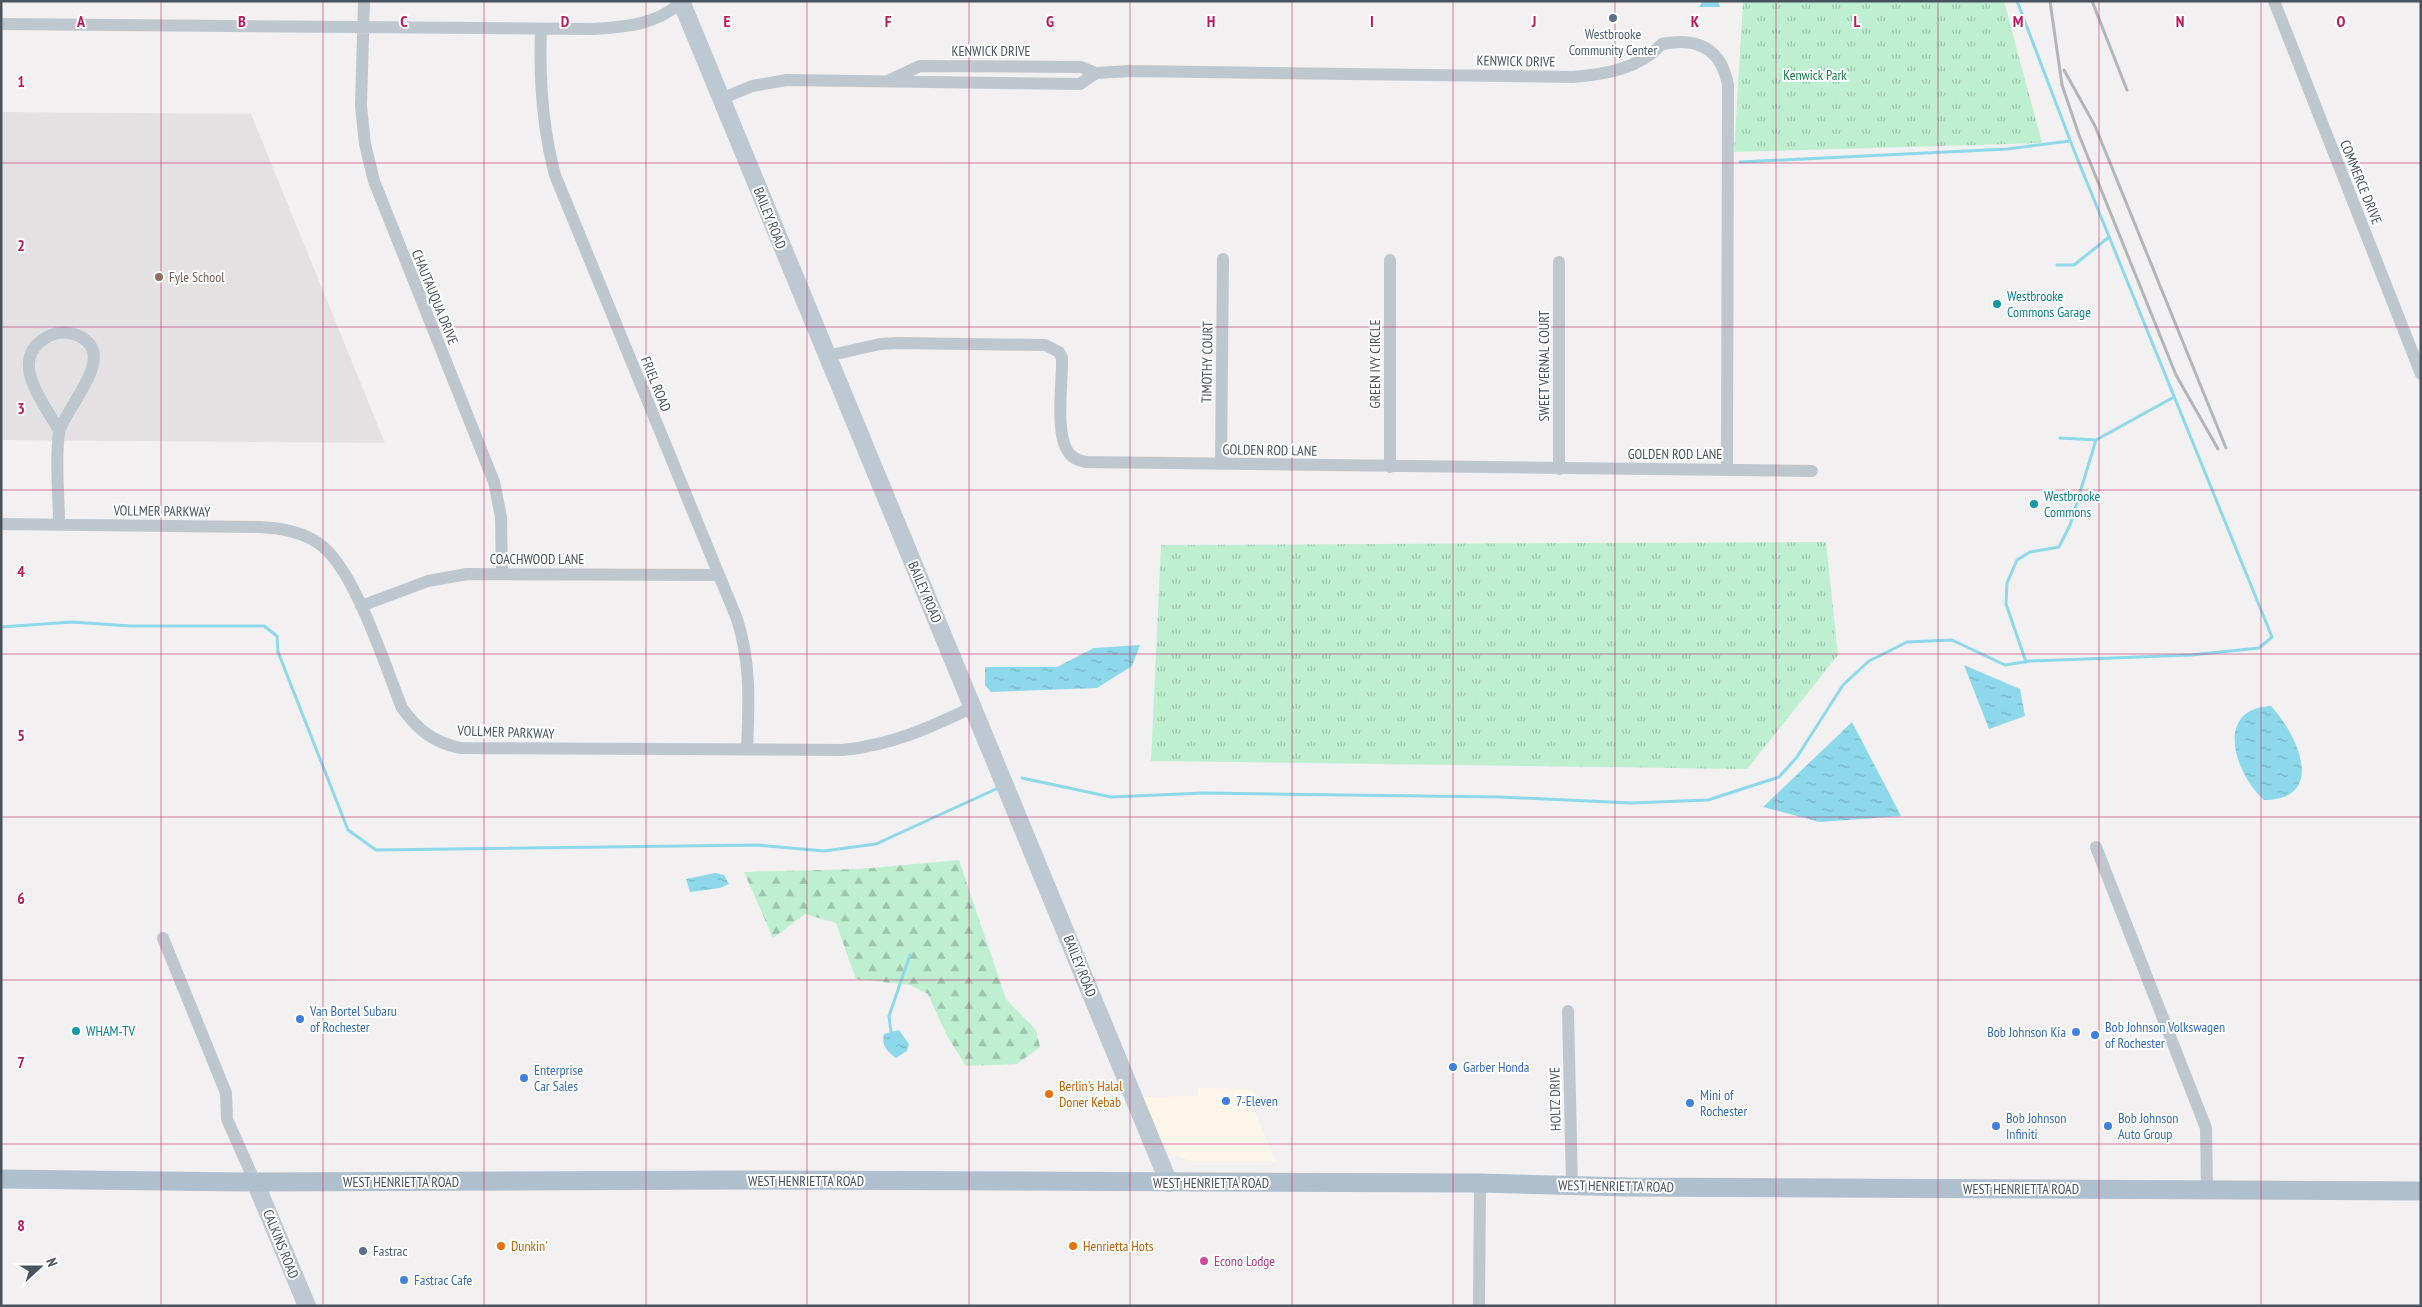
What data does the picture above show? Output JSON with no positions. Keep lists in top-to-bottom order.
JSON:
{
  "streets": {
    "main road": ["WEST HENRIETTA ROAD"],
    "street": [
      "KENWICK DRIVE",
      "COMMERCE DRIVE",
      "BAILEY ROAD",
      "CHAUTAUQUA DRIVE",
      "TIMOTHY COURT",
      "GREEN IVY CIRCLE",
      "SWEET VERNAL COURT",
      "FRIEL ROAD",
      "GOLDEN ROD LANE",
      "VOLLMER PARKWAY",
      "COACHWOOD LANE",
      "HOLTZ DRIVE",
      "CALKINS ROAD"
    ]
  },
  "crossings": [
    ["KENWICK DRIVE", "BAILEY ROAD"],
    ["KENWICK DRIVE", "GOLDEN ROD LANE"],
    ["BAILEY ROAD", "GOLDEN ROD LANE"],
    ["BAILEY ROAD", "VOLLMER PARKWAY"],
    ["BAILEY ROAD", "WEST HENRIETTA ROAD"],
    ["CHAUTAUQUA DRIVE", "COACHWOOD LANE"],
    ["TIMOTHY COURT", "GOLDEN ROD LANE"],
    ["GREEN IVY CIRCLE", "GOLDEN ROD LANE"],
    ["SWEET VERNAL COURT", "GOLDEN ROD LANE"],
    ["FRIEL ROAD", "VOLLMER PARKWAY"],
    ["FRIEL ROAD", "COACHWOOD LANE"],
    ["VOLLMER PARKWAY", "COACHWOOD LANE"],
    ["HOLTZ DRIVE", "WEST HENRIETTA ROAD"],
    ["WEST HENRIETTA ROAD", "CALKINS ROAD"]
  ],
  "parks": ["Kenwick Park"],
  "places": [
    "Westbrooke Community Center",
    "Fyle School",
    "Westbrooke Commons Garage",
    "Westbrooke Commons",
    "Van Bortel Subaru of Rochester",
    "WHAM-TV",
    "Bob Johnson Kia",
    "Bob Johnson Volkswagen of Rochester",
    "Garber Honda",
    "Enterprise Car Sales",
    "Berlin's Halal Doner Kebab",
    "7-Eleven",
    "Mini of Rochester",
    "Bob Johnson Infiniti",
    "Bob Johnson Auto Group",
    "Dunkin'",
    "Henrietta Hots",
    "Fastrac",
    "Econo Lodge",
    "Fastrac Cafe"
  ],
  "north": "right",
  "grid": {
    "columns": [
      "A",
      "B",
      "C",
      "D",
      "E",
      "F",
      "G",
      "H",
      "I",
      "J",
      "K",
      "L",
      "M",
      "N",
      "O"
    ],
    "rows": [
      "1",
      "2",
      "3",
      "4",
      "5",
      "6",
      "7",
      "8"
    ]
  }
}
